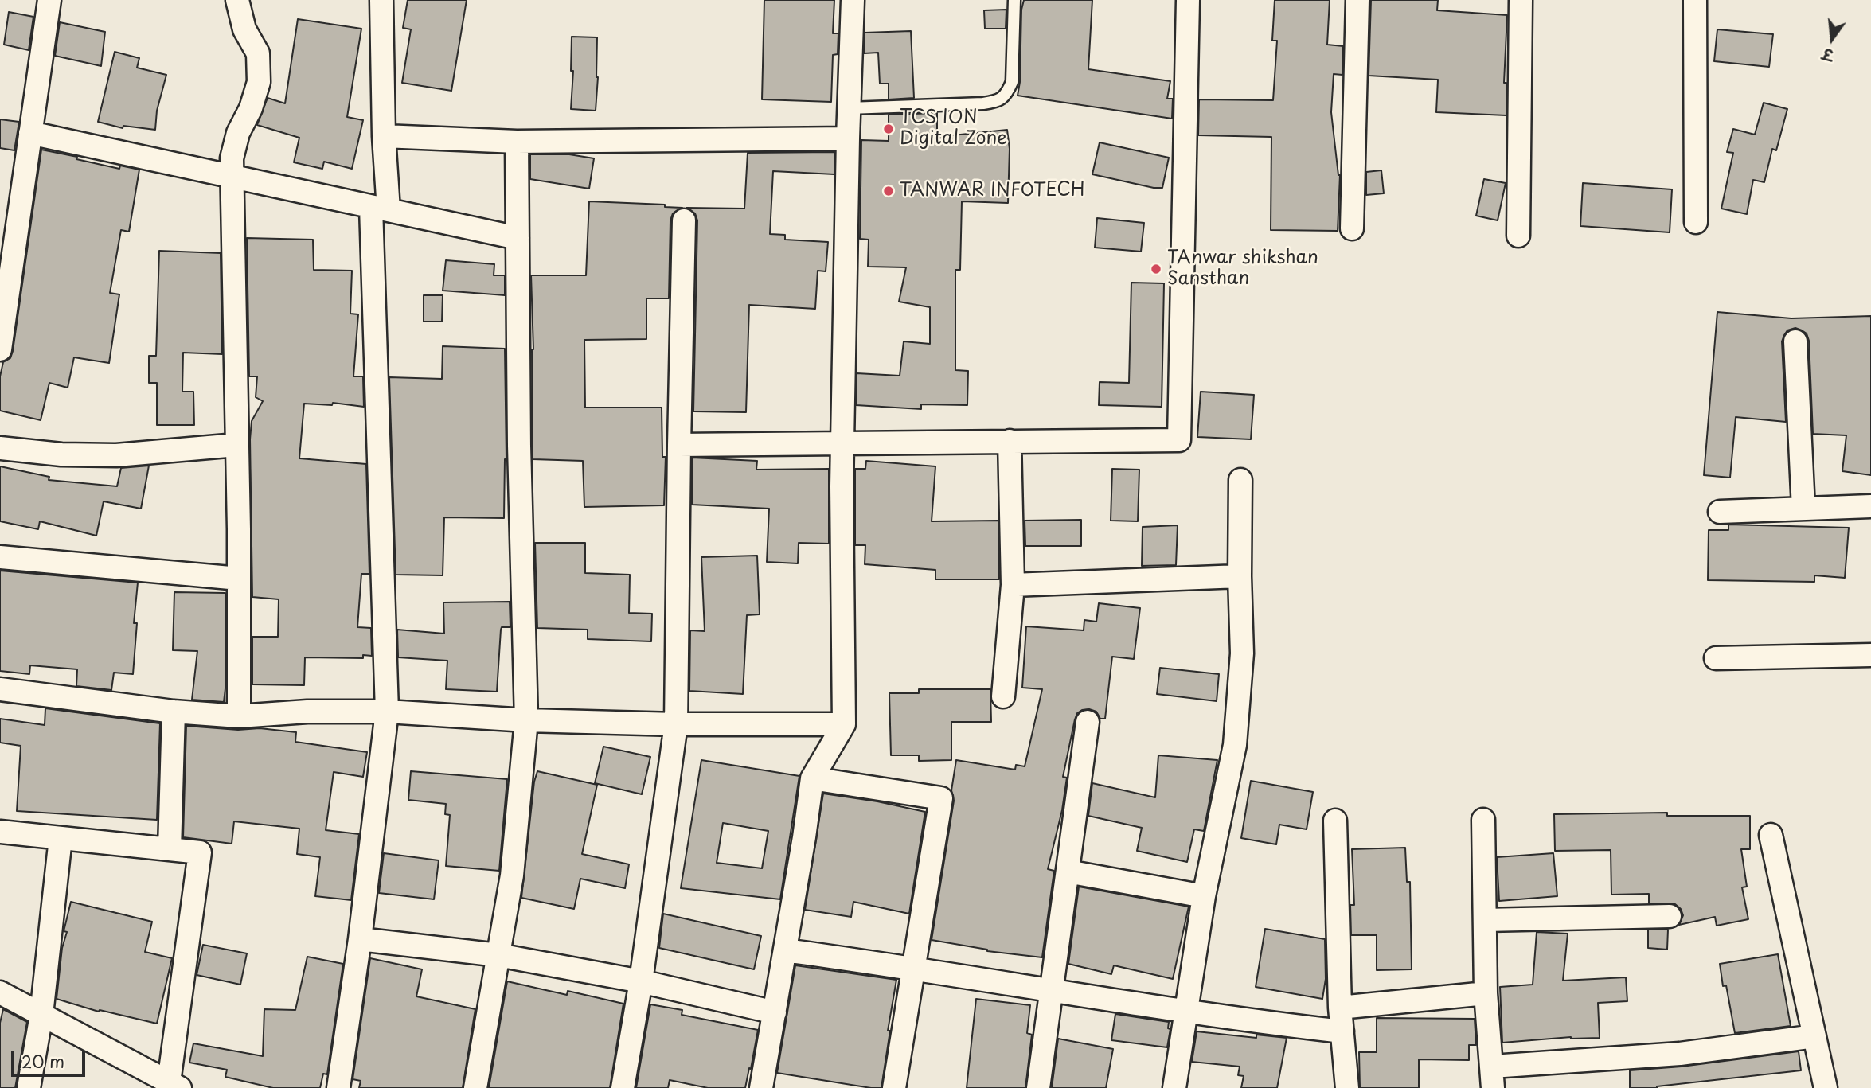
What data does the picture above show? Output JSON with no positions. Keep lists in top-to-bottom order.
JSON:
{
  "places": ["TCS ION Digital Zone", "TANWAR INFOTECH", "TAnwar shikshan Sansthan"],
  "scale_bar": "20 m",
  "north": "bottom"
}
